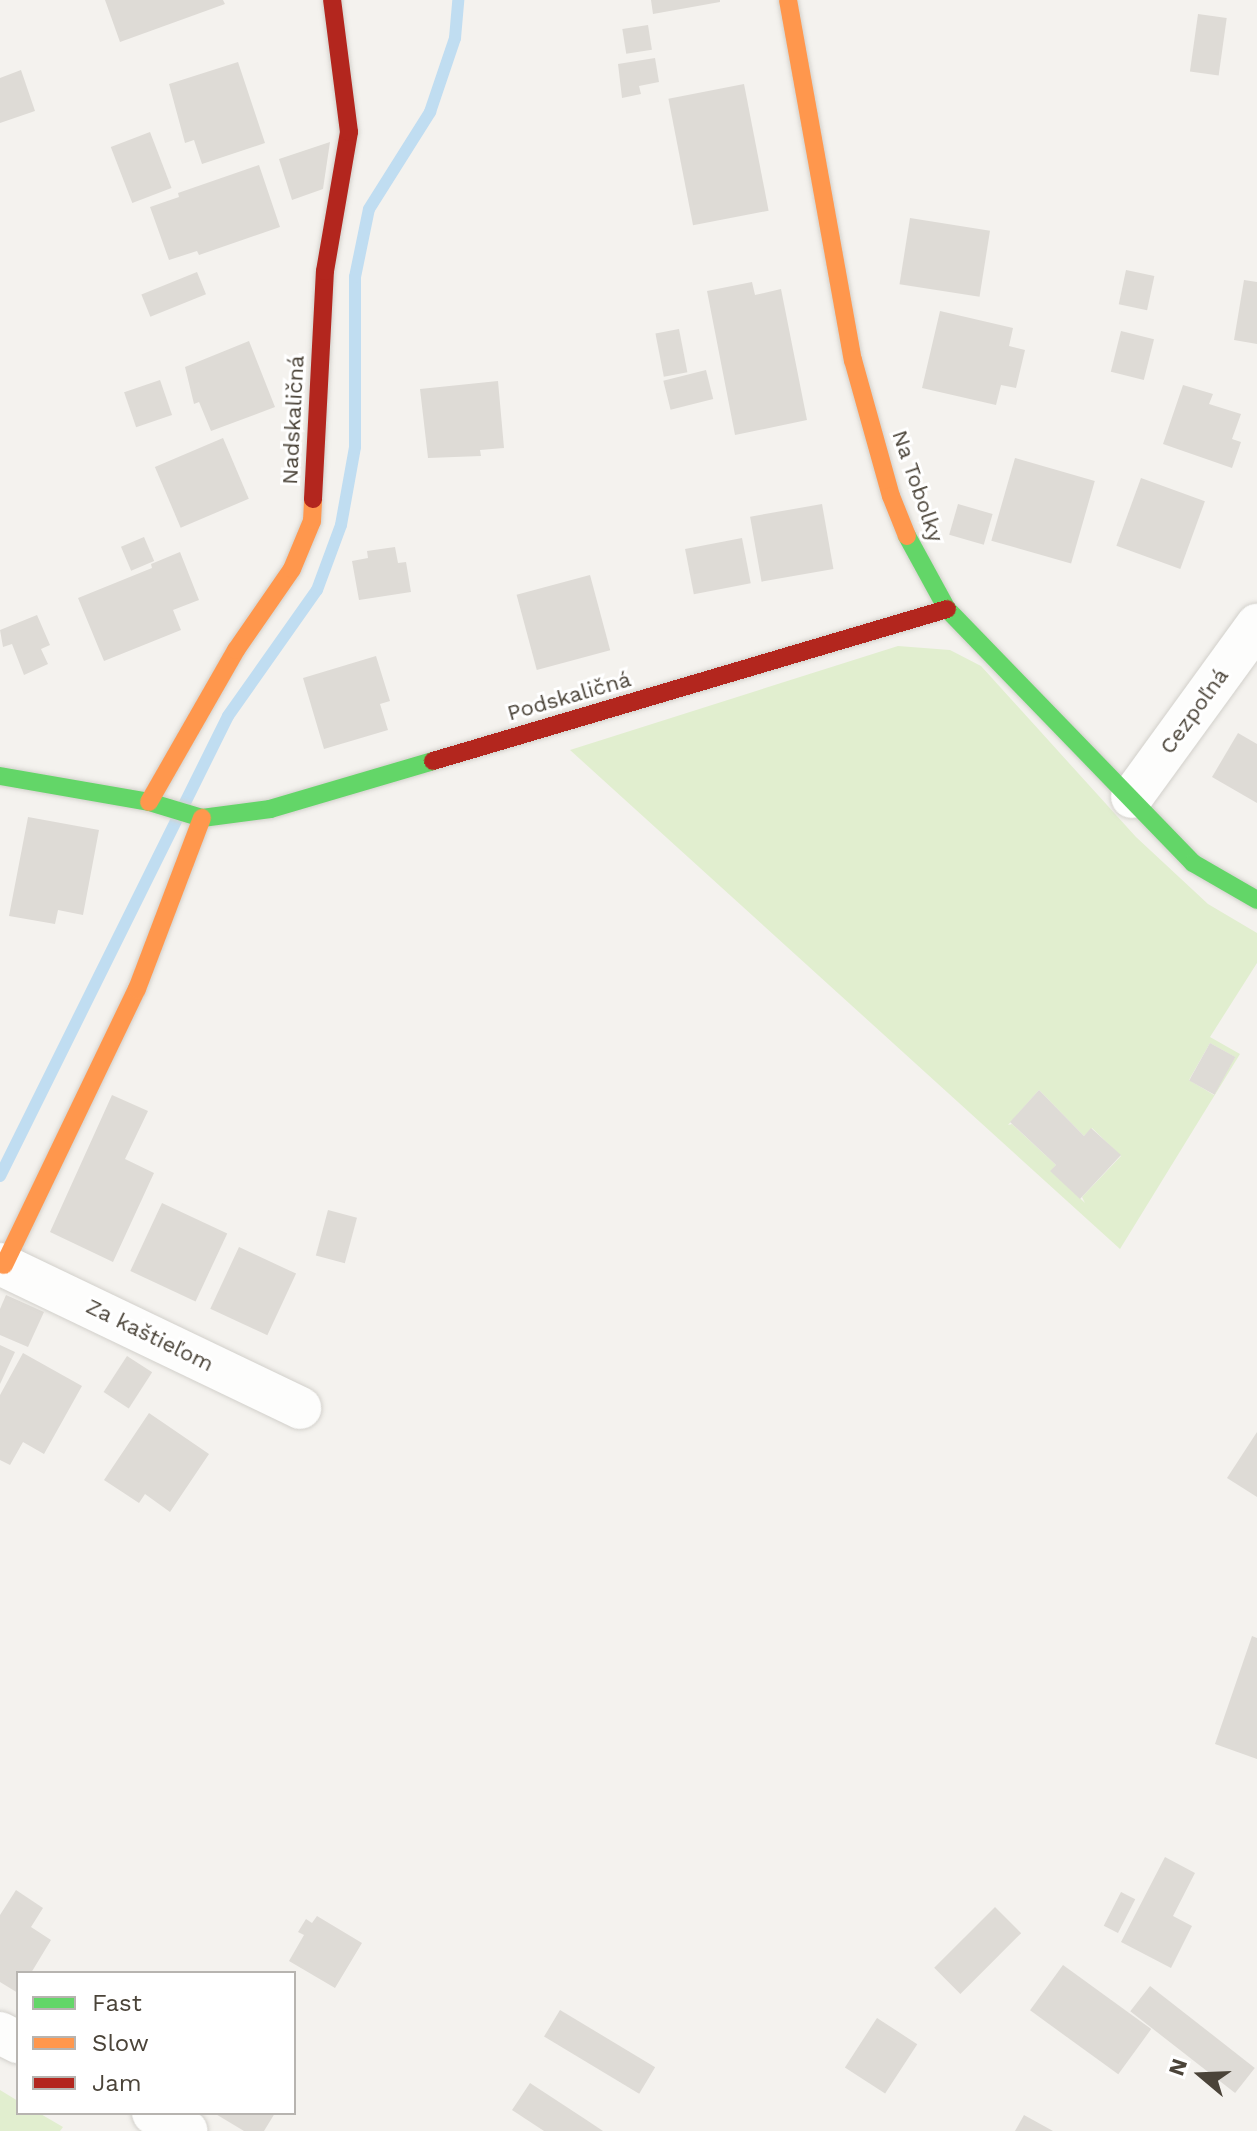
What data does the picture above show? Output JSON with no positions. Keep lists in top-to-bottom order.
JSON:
{
  "streets": {
    "street": [
      "Nadskaličná",
      "Na Tobolky",
      "Podskaličná",
      "Cezpoľná",
      "Za kaštieľom"
    ]
  },
  "crossings": [
    ["Na Tobolky", "Podskaličná"],
    ["Na Tobolky", "Cezpoľná"]
  ],
  "legend": ["Fast", "Slow", "Jam"],
  "north": "left"
}
